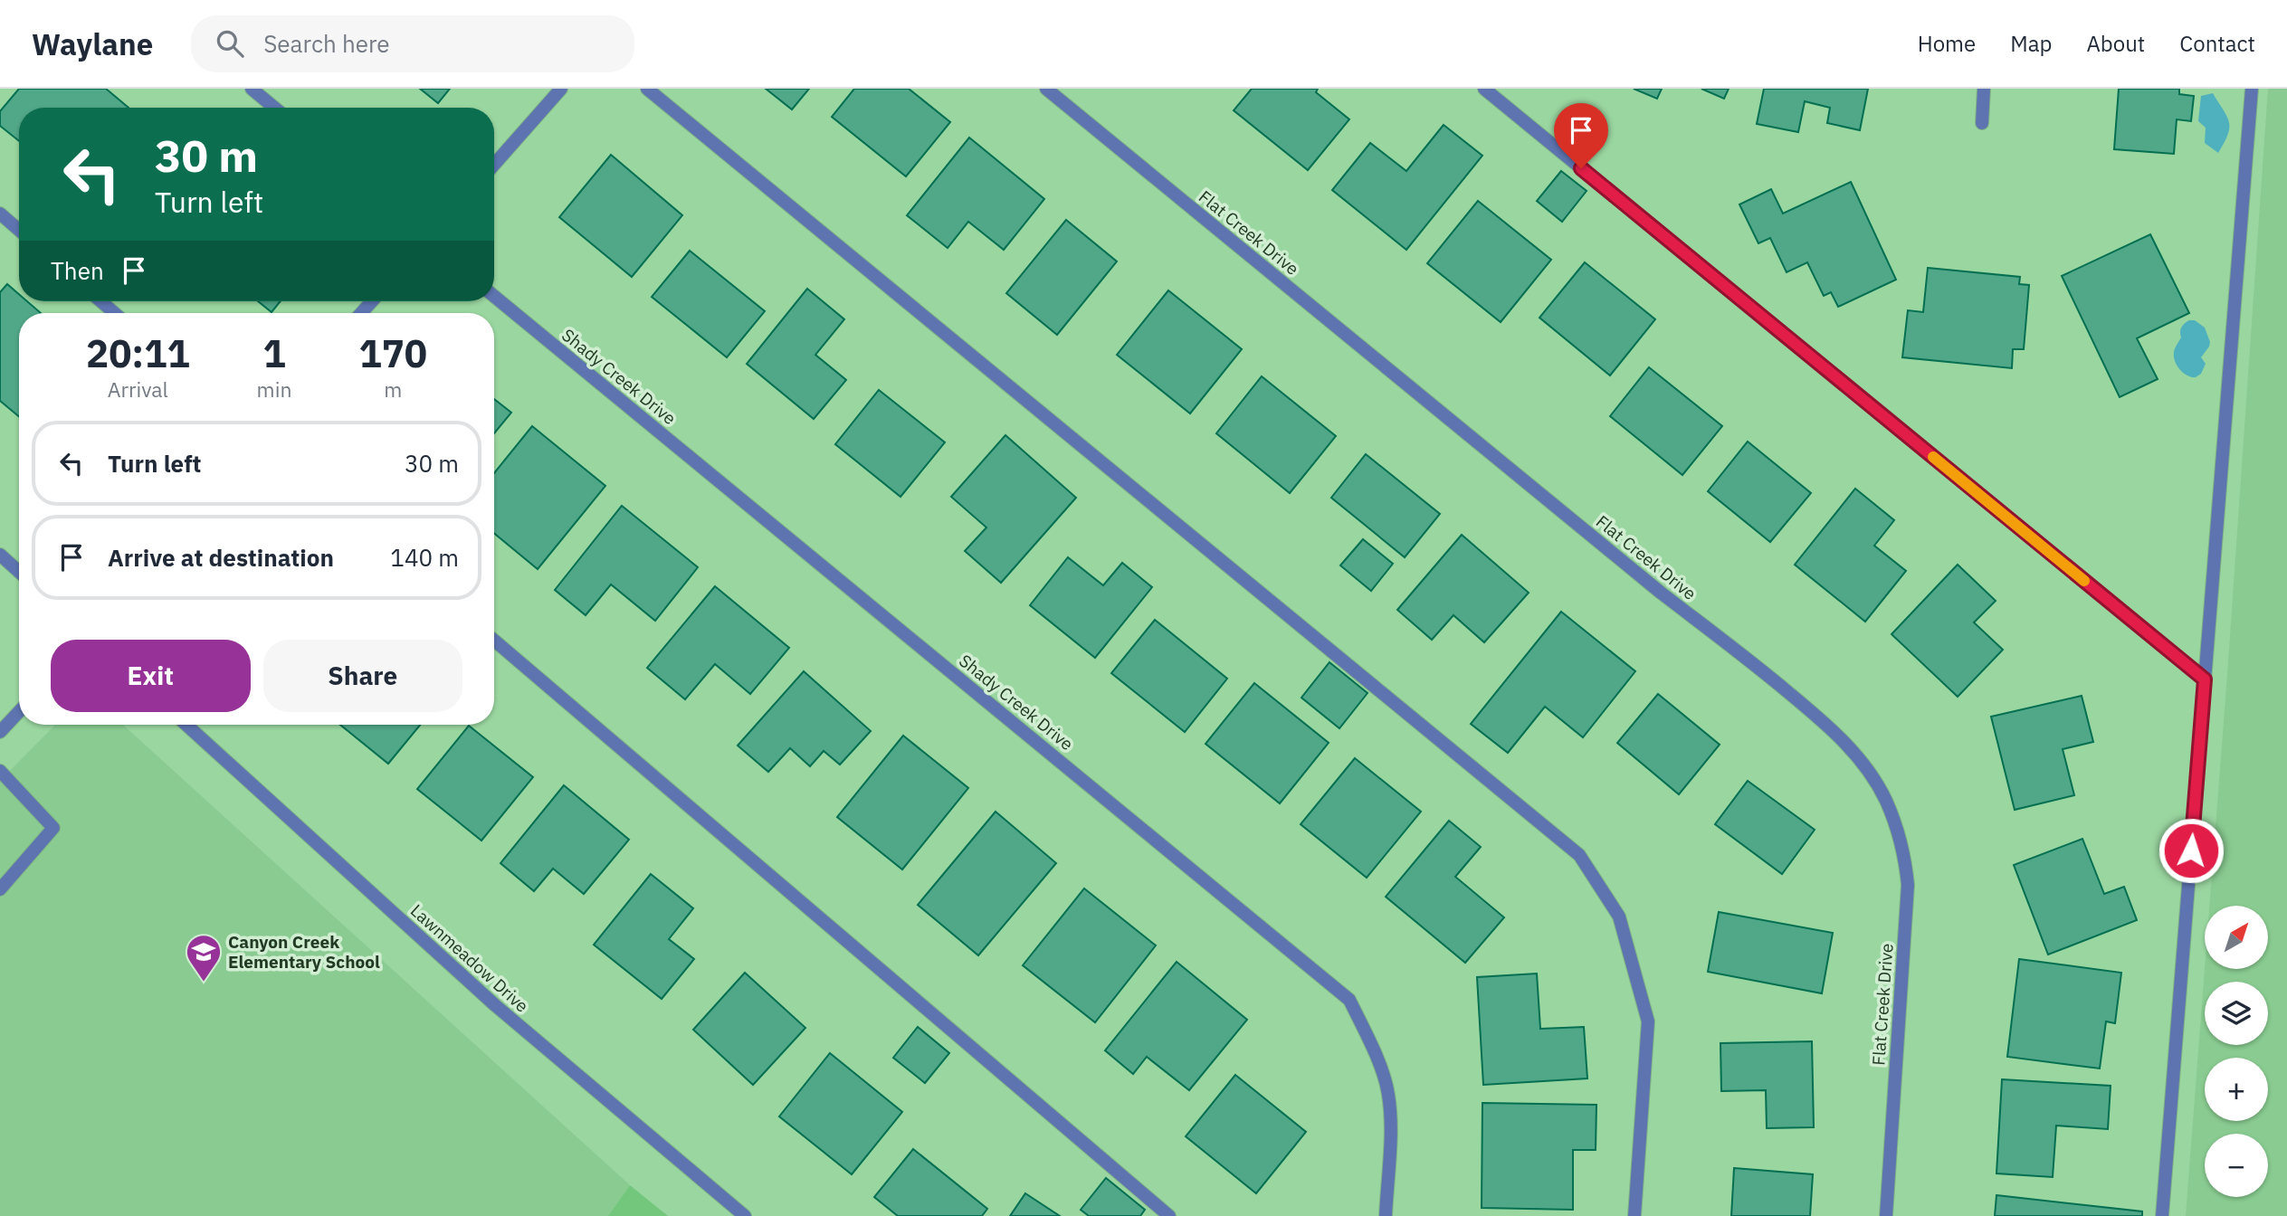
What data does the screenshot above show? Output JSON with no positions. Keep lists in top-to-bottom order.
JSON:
{
  "streets": {
    "street": ["Flat Creek Drive", "Shady Creek Drive", "Lawnmeadow Drive"]
  },
  "places": {
    "school or university": ["Canyon Creek Elementary School"]
  },
  "north": "top right",
  "page": {
    "header": "Waylane",
    "search": "Search here",
    "nav": [
      "Home",
      "Map",
      "About",
      "Contact"
    ],
    "turn": ["30 m", "Turn left"],
    "then": "Then",
    "eta": [
      "20:11",
      "Arrival",
      "1",
      "min",
      "170",
      "m"
    ],
    "list": [
      {
        "name": "Turn left",
        "value": "30 m"
      },
      {
        "name": "Arrive at destination",
        "value": "140 m"
      }
    ],
    "buttons": ["Exit", "Share"],
    "map_buttons": ["+", "−"]
  }
}
